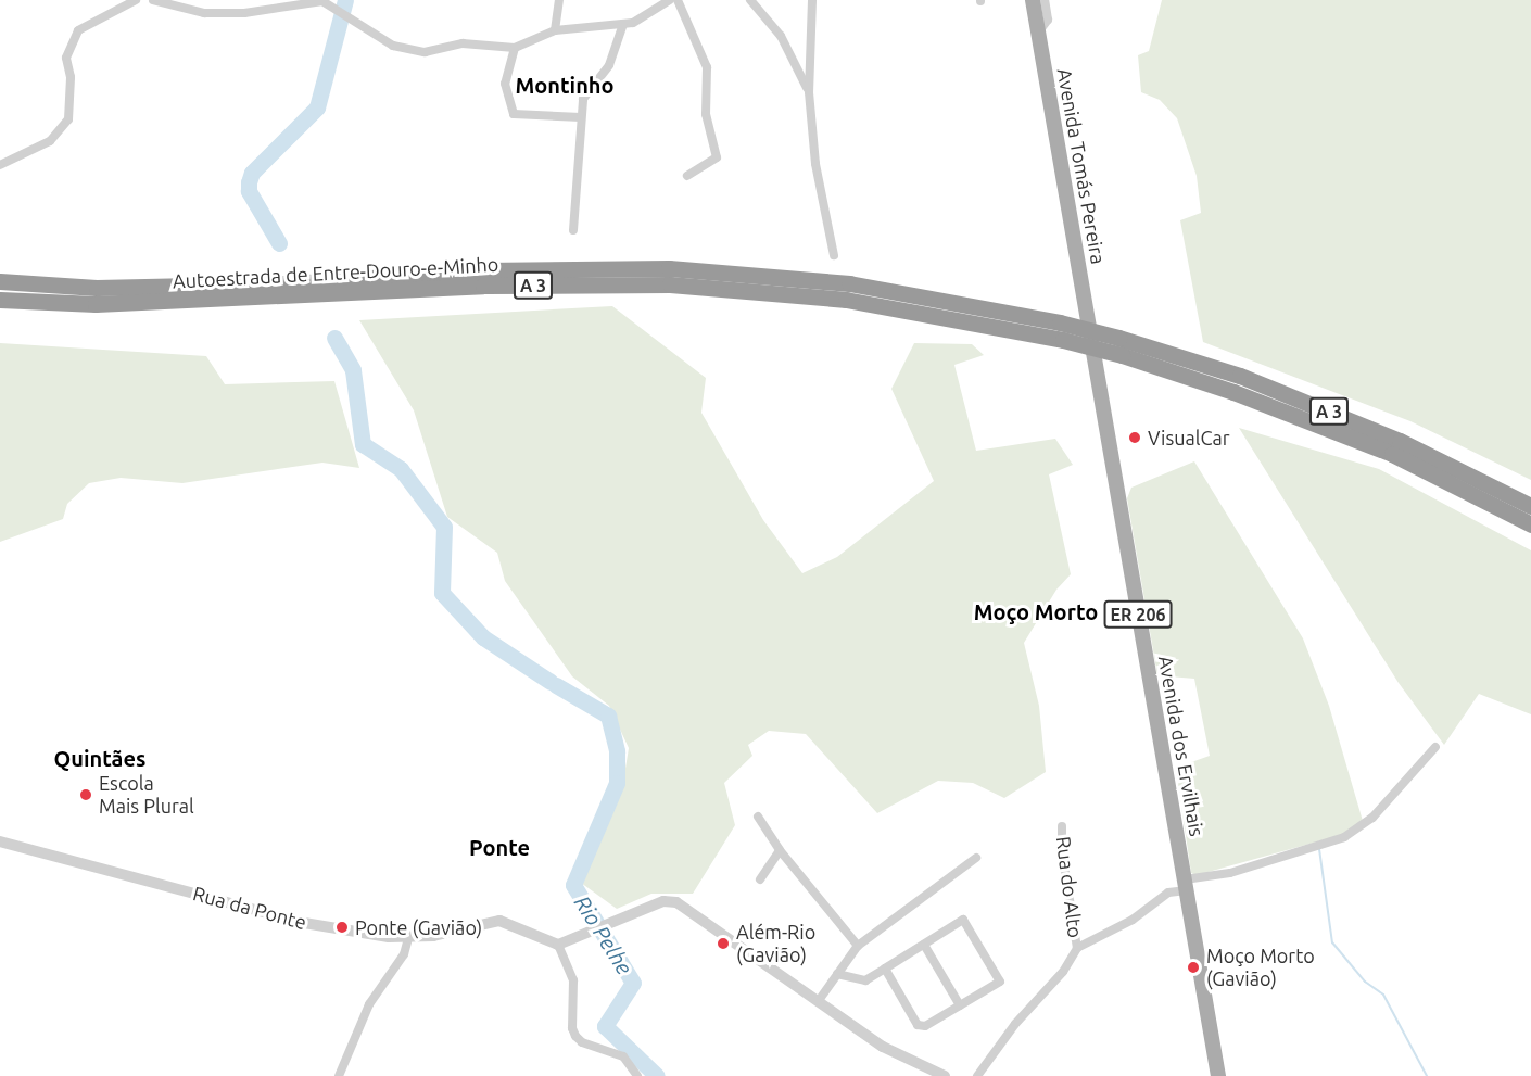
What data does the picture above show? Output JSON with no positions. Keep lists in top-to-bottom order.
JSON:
{
  "streets": {
    "highway": ["Autoestrada de Entre-Douro-e-Minho", "A 3"],
    "main road": ["Avenida Tomás Pereira", "ER 206", "Avenida dos Ervilhais"],
    "street": ["Rua do Alto", "Rua da Ponte"]
  },
  "crossings": [
    ["Avenida Tomás Pereira", "Avenida dos Ervilhais"],
    ["ER 206", "Avenida dos Ervilhais"]
  ],
  "districts": [
    "Montinho",
    "Moço Morto",
    "Quintães",
    "Ponte"
  ],
  "water": ["Rio Pelhe"],
  "places": [
    "VisualCar",
    "Escola Mais Plural",
    "Ponte (Gavião)",
    "Além-Rio (Gavião)",
    "Moço Morto (Gavião)"
  ]
}
